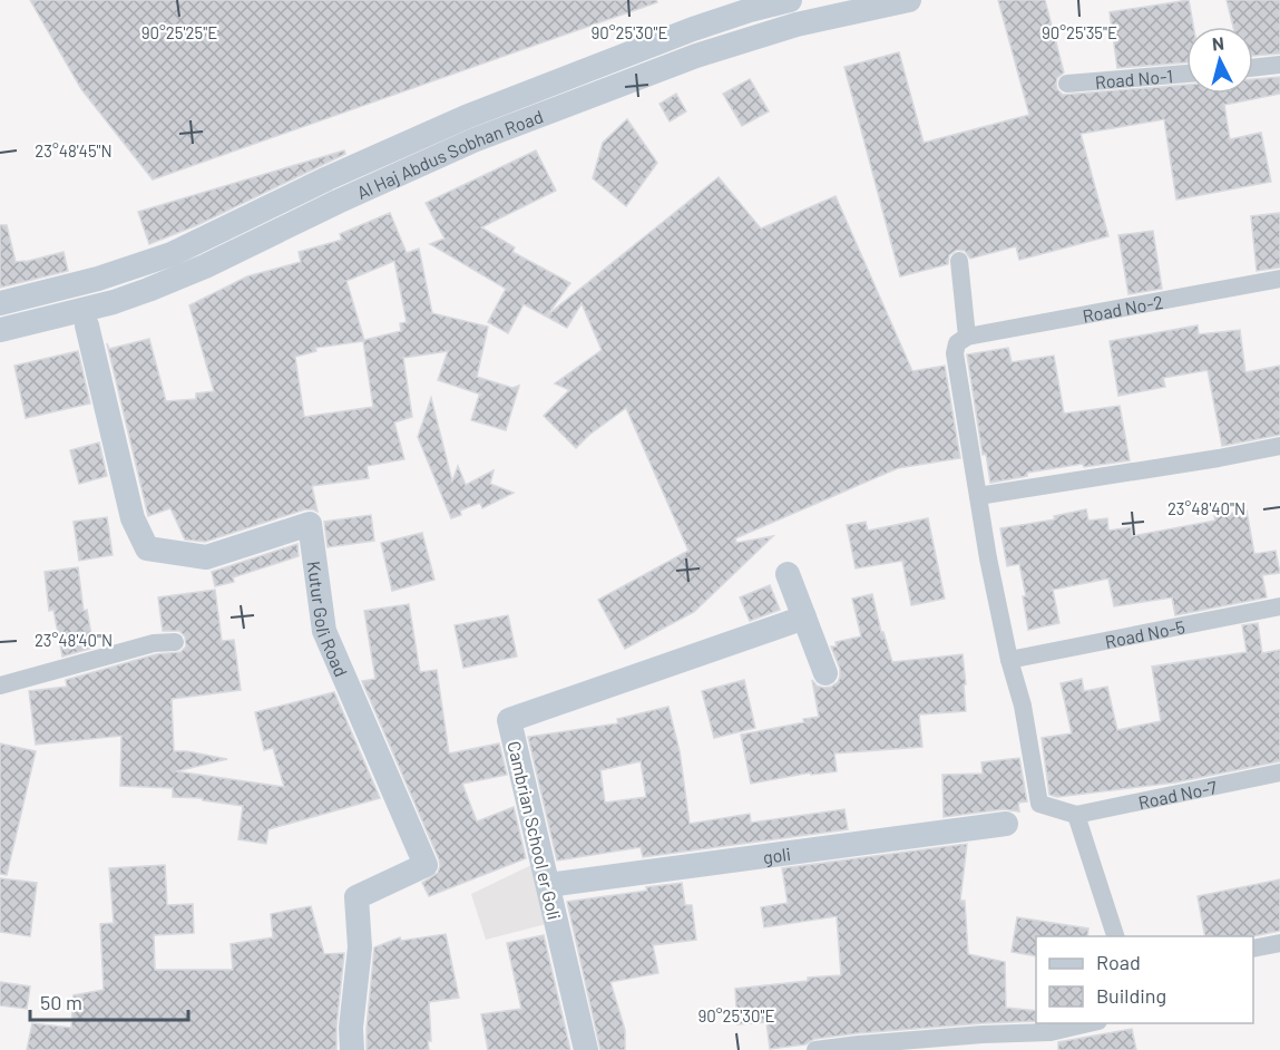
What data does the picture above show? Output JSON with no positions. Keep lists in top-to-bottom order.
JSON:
{
  "streets": {
    "street": [
      "Road No-1",
      "Al Haj Abdus Sobhan Road",
      "Road No-2",
      "Kutur Goli Road",
      "Road No-5",
      "Road No-7",
      "Cambrian School er Goli",
      "goli"
    ]
  },
  "crossings": [
    ["Cambrian School er Goli", "goli"]
  ],
  "legend": ["Road", "Building"],
  "scale_bar": "50 m",
  "north": "top",
  "coordinates": [
    "90°25'25\"E",
    "90°25'30\"E",
    "90°25'35\"E",
    "23°48'45\"N",
    "23°48'40\"N"
  ]
}
